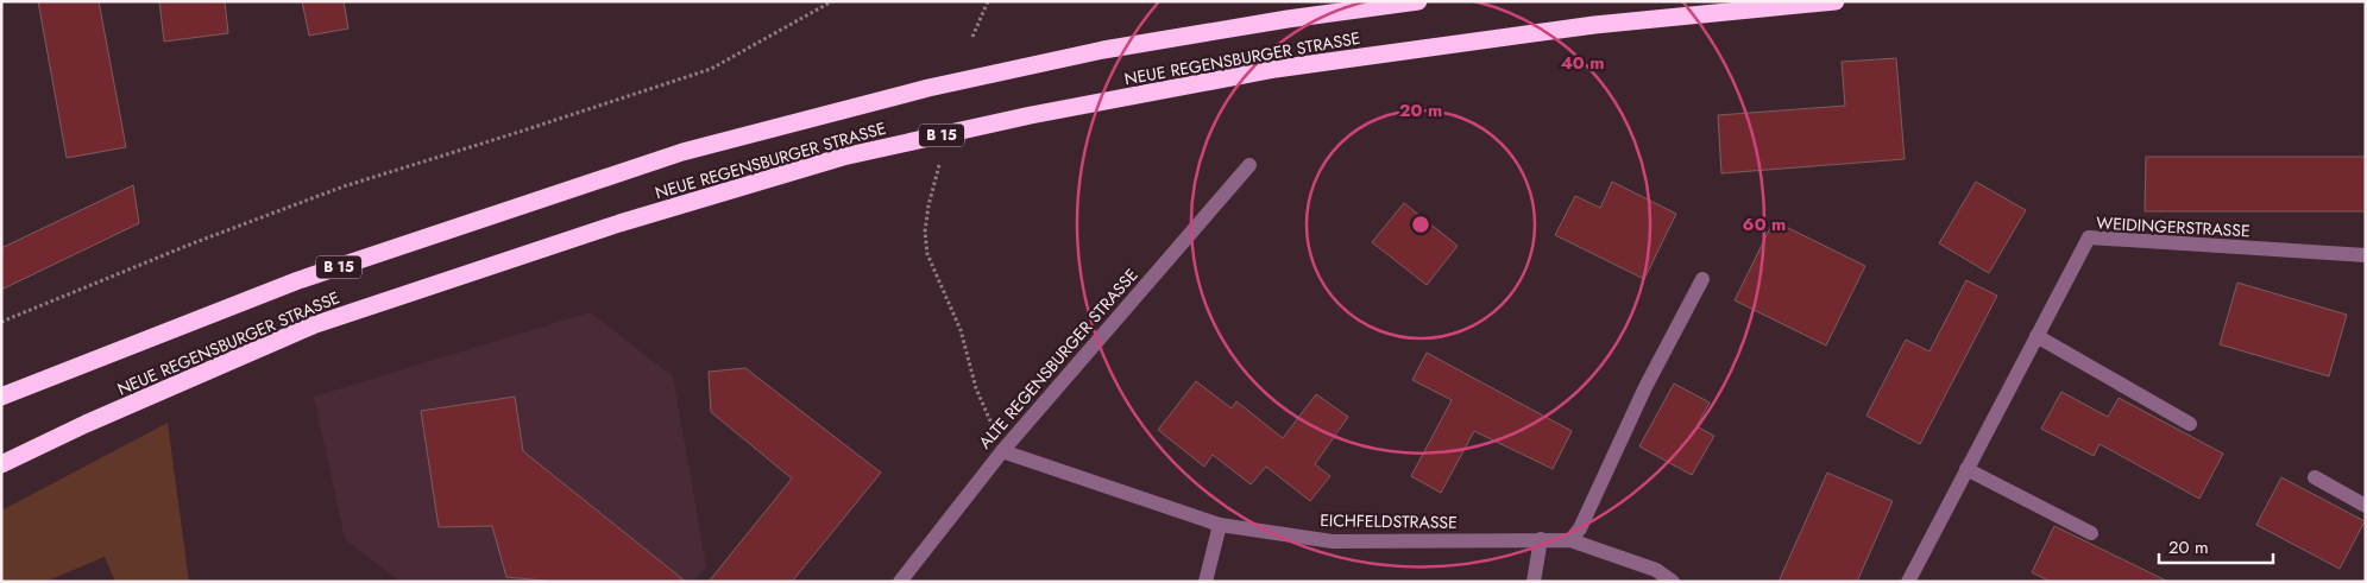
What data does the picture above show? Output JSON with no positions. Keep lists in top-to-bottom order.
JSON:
{
  "streets": {
    "highway": ["NEUE REGENSBURGER STRASSE", "B 15"],
    "street": ["WEIDINGERSTRASSE", "ALTE REGENSBURGER STRASSE", "EICHFELDSTRASSE"]
  },
  "crossings": [
    ["ALTE REGENSBURGER STRASSE", "EICHFELDSTRASSE"]
  ],
  "scale_bar": "20 m",
  "rings": ["40 m", "20 m", "60 m"]
}
